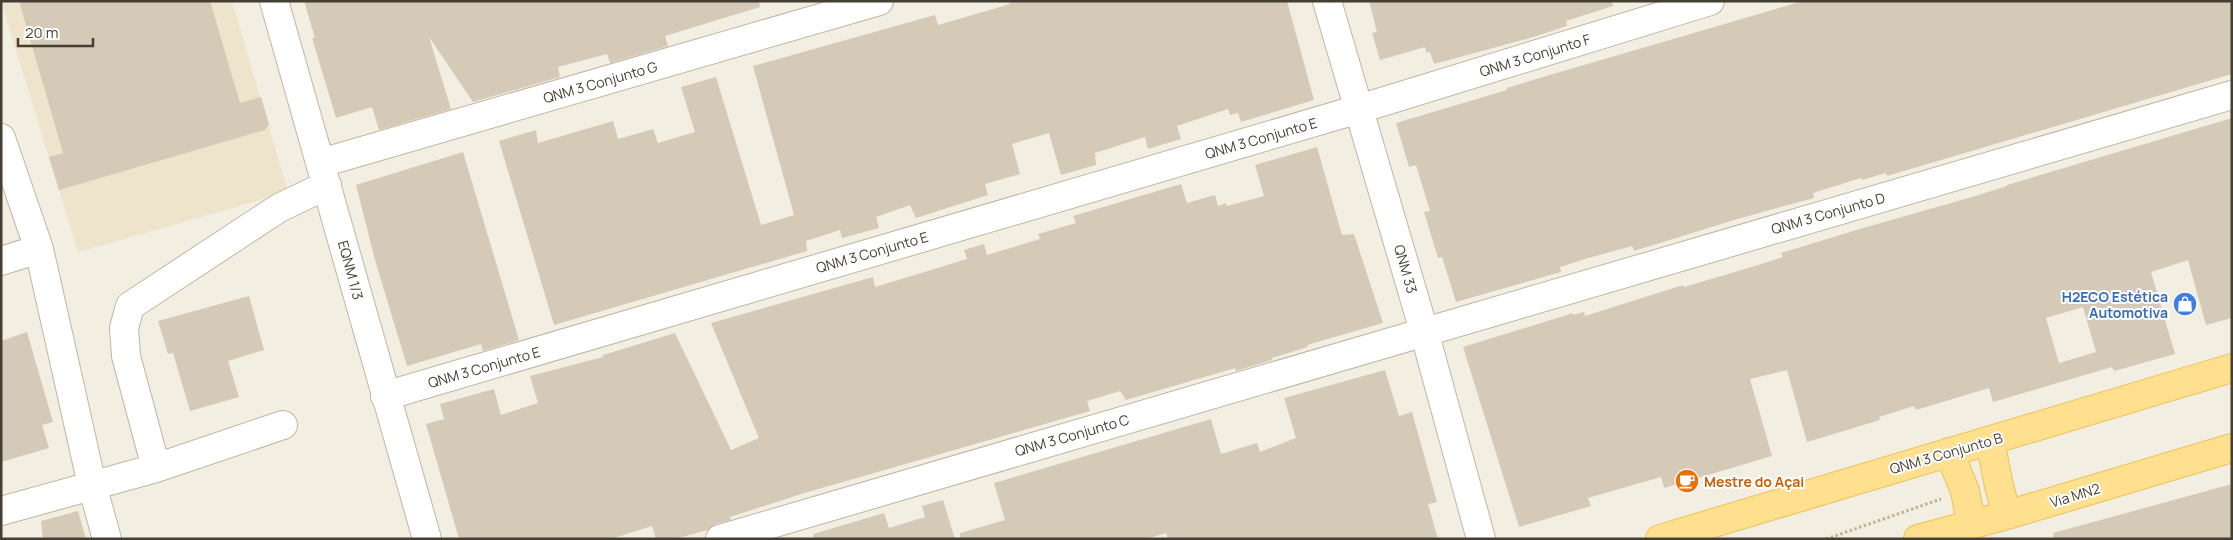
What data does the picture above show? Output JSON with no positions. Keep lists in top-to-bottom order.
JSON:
{
  "streets": {
    "main road": ["QNM 3 Conjunto B", "Via MN2"],
    "street": [
      "QNM 3 Conjunto F",
      "QNM 3 Conjunto G",
      "QNM 3 Conjunto E",
      "QNM 3 Conjunto D",
      "QNM 33",
      "EQNM 1/3",
      "QNM 3 Conjunto C"
    ]
  },
  "crossings": [
    ["QNM 3 Conjunto F", "QNM 3 Conjunto E"],
    ["QNM 3 Conjunto F", "QNM 33"],
    ["QNM 3 Conjunto G", "EQNM 1/3"],
    ["QNM 3 Conjunto E", "QNM 33"],
    ["QNM 3 Conjunto E", "EQNM 1/3"],
    ["QNM 3 Conjunto D", "QNM 33"],
    ["QNM 3 Conjunto D", "QNM 3 Conjunto C"],
    ["QNM 33", "QNM 3 Conjunto C"]
  ],
  "places": {
    "shop": ["H2ECO Estética Automotiva"],
    "cafe": ["Mestre do Açai"]
  },
  "scale_bar": "20 m"
}
